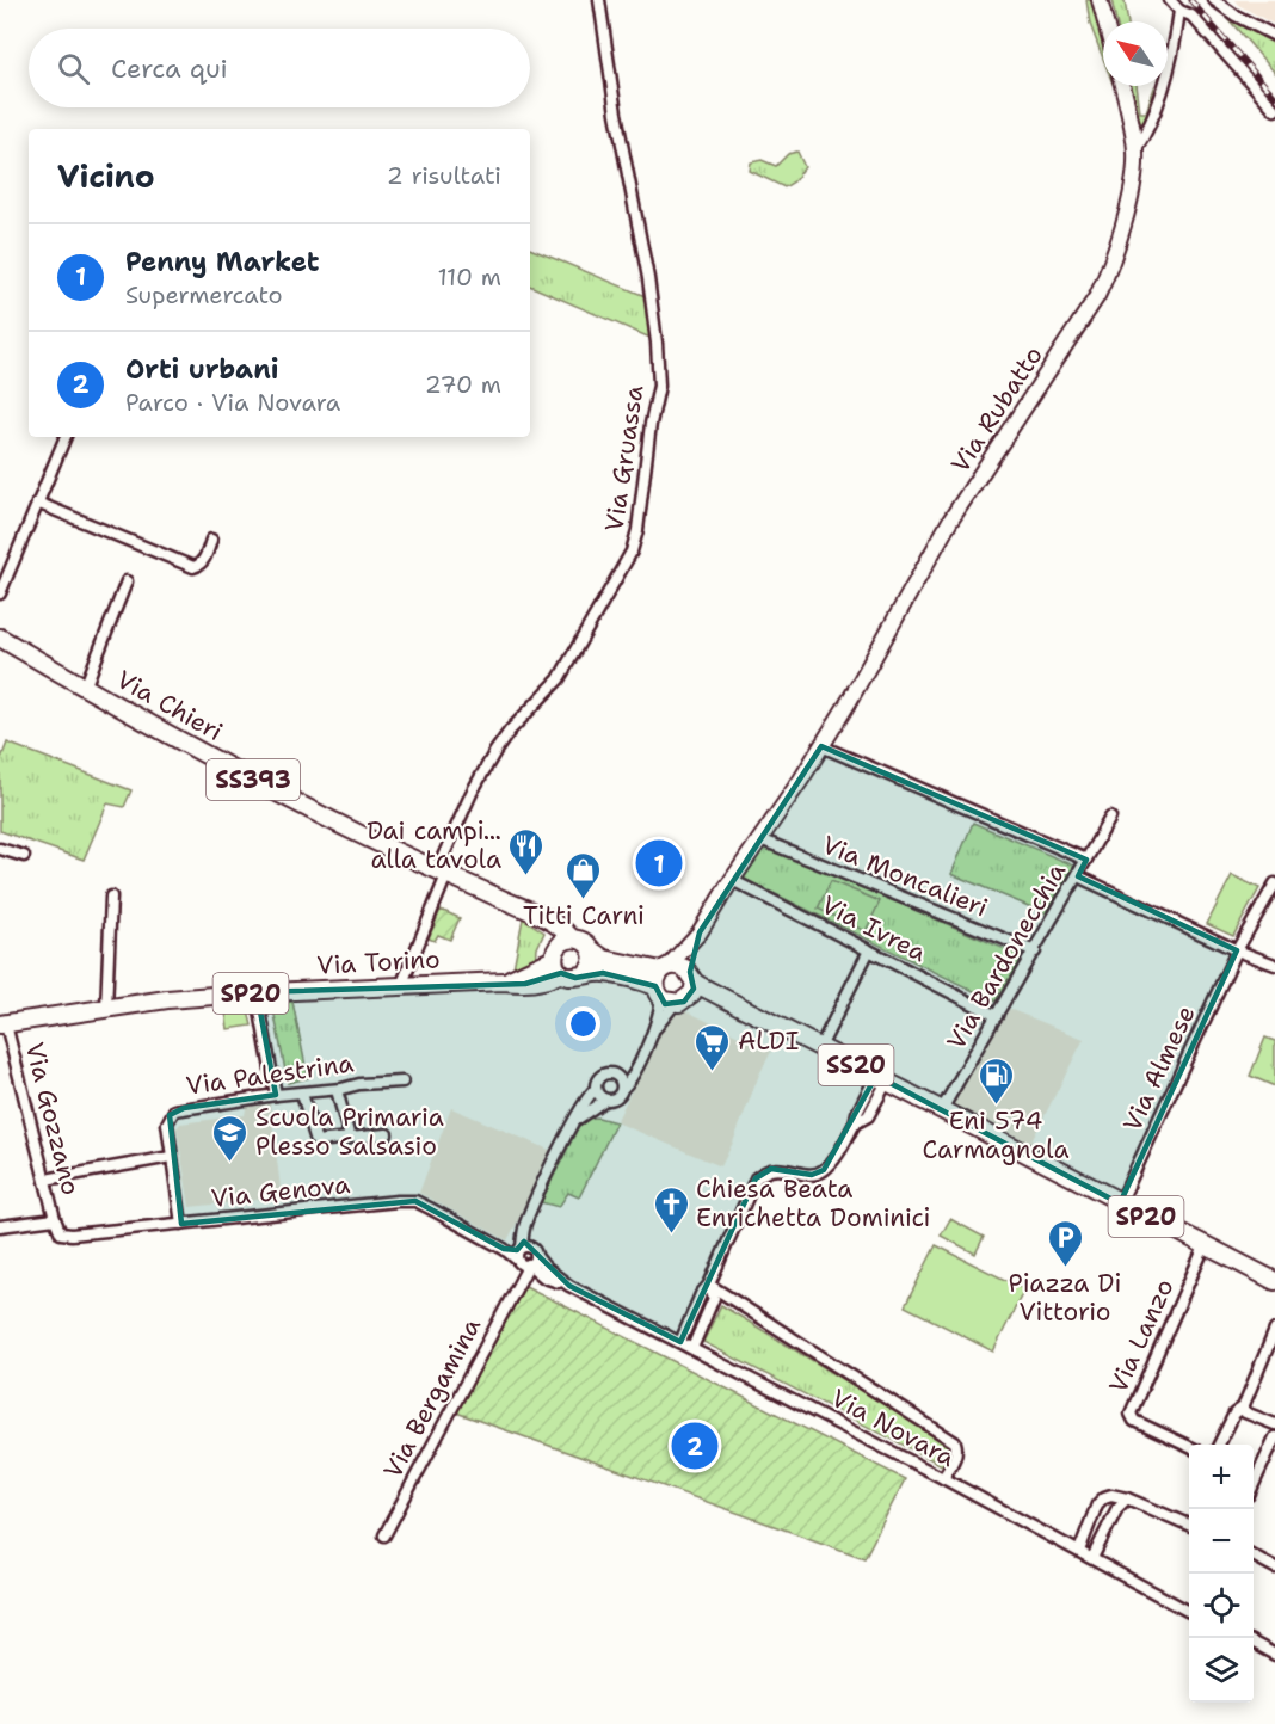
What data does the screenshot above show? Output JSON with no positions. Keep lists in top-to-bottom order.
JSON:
{
  "streets": {
    "main road": [
      "Via Chieri",
      "SS393",
      "Via Torino",
      "SP20",
      "SS20"
    ],
    "street": [
      "Via Rubatto",
      "Via Gruassa",
      "Via Moncalieri",
      "Via Ivrea",
      "Via Bardonecchia",
      "Via Almese",
      "Via Palestrina",
      "Via Gozzano",
      "Via Genova",
      "Via Lanzo",
      "Via Bergamina",
      "Via Novara"
    ]
  },
  "crossings": [
    ["Via Rubatto", "Via Moncalieri"],
    ["Via Rubatto", "Via Ivrea"],
    ["Via Gruassa", "Via Chieri"],
    ["Via Gruassa", "Via Torino"],
    ["Via Chieri", "Via Torino"],
    ["Via Chieri", "SS20"],
    ["Via Moncalieri", "Via Bardonecchia"],
    ["Via Ivrea", "Via Bardonecchia"],
    ["Via Bardonecchia", "SS20"],
    ["Via Torino", "SS20"],
    ["Via Torino", "Via Gozzano"],
    ["SP20", "SS20"],
    ["SP20", "Via Almese"],
    ["SP20", "Via Lanzo"],
    ["Via Palestrina", "Via Genova"],
    ["Via Gozzano", "Via Genova"],
    ["Via Genova", "Via Bergamina"],
    ["Via Genova", "Via Novara"],
    ["Via Bergamina", "Via Novara"]
  ],
  "places": {
    "restaurant": ["Dai campi... alla tavola"],
    "shop": ["Titti Carni"],
    "supermarket": ["ALDI"],
    "fuel station": ["Eni 574 Carmagnola"],
    "school or university": ["Scuola Primaria Plesso Salsasio"],
    "church": ["Chiesa Beata Enrichetta Dominici"],
    "parking": ["Piazza Di Vittorio"]
  },
  "north": "top left",
  "page": {
    "search": "Cerca qui",
    "heading": ["Vicino", "2 risultati"],
    "list": [
      {
        "mark": "1",
        "name": "Penny Market",
        "note": "Supermercato",
        "value": "110 m"
      },
      {
        "mark": "2",
        "name": "Orti urbani",
        "note": "Parco · Via Novara",
        "value": "270 m"
      }
    ],
    "pins": ["1", "2"],
    "map_buttons": ["+", "−"]
  }
}
